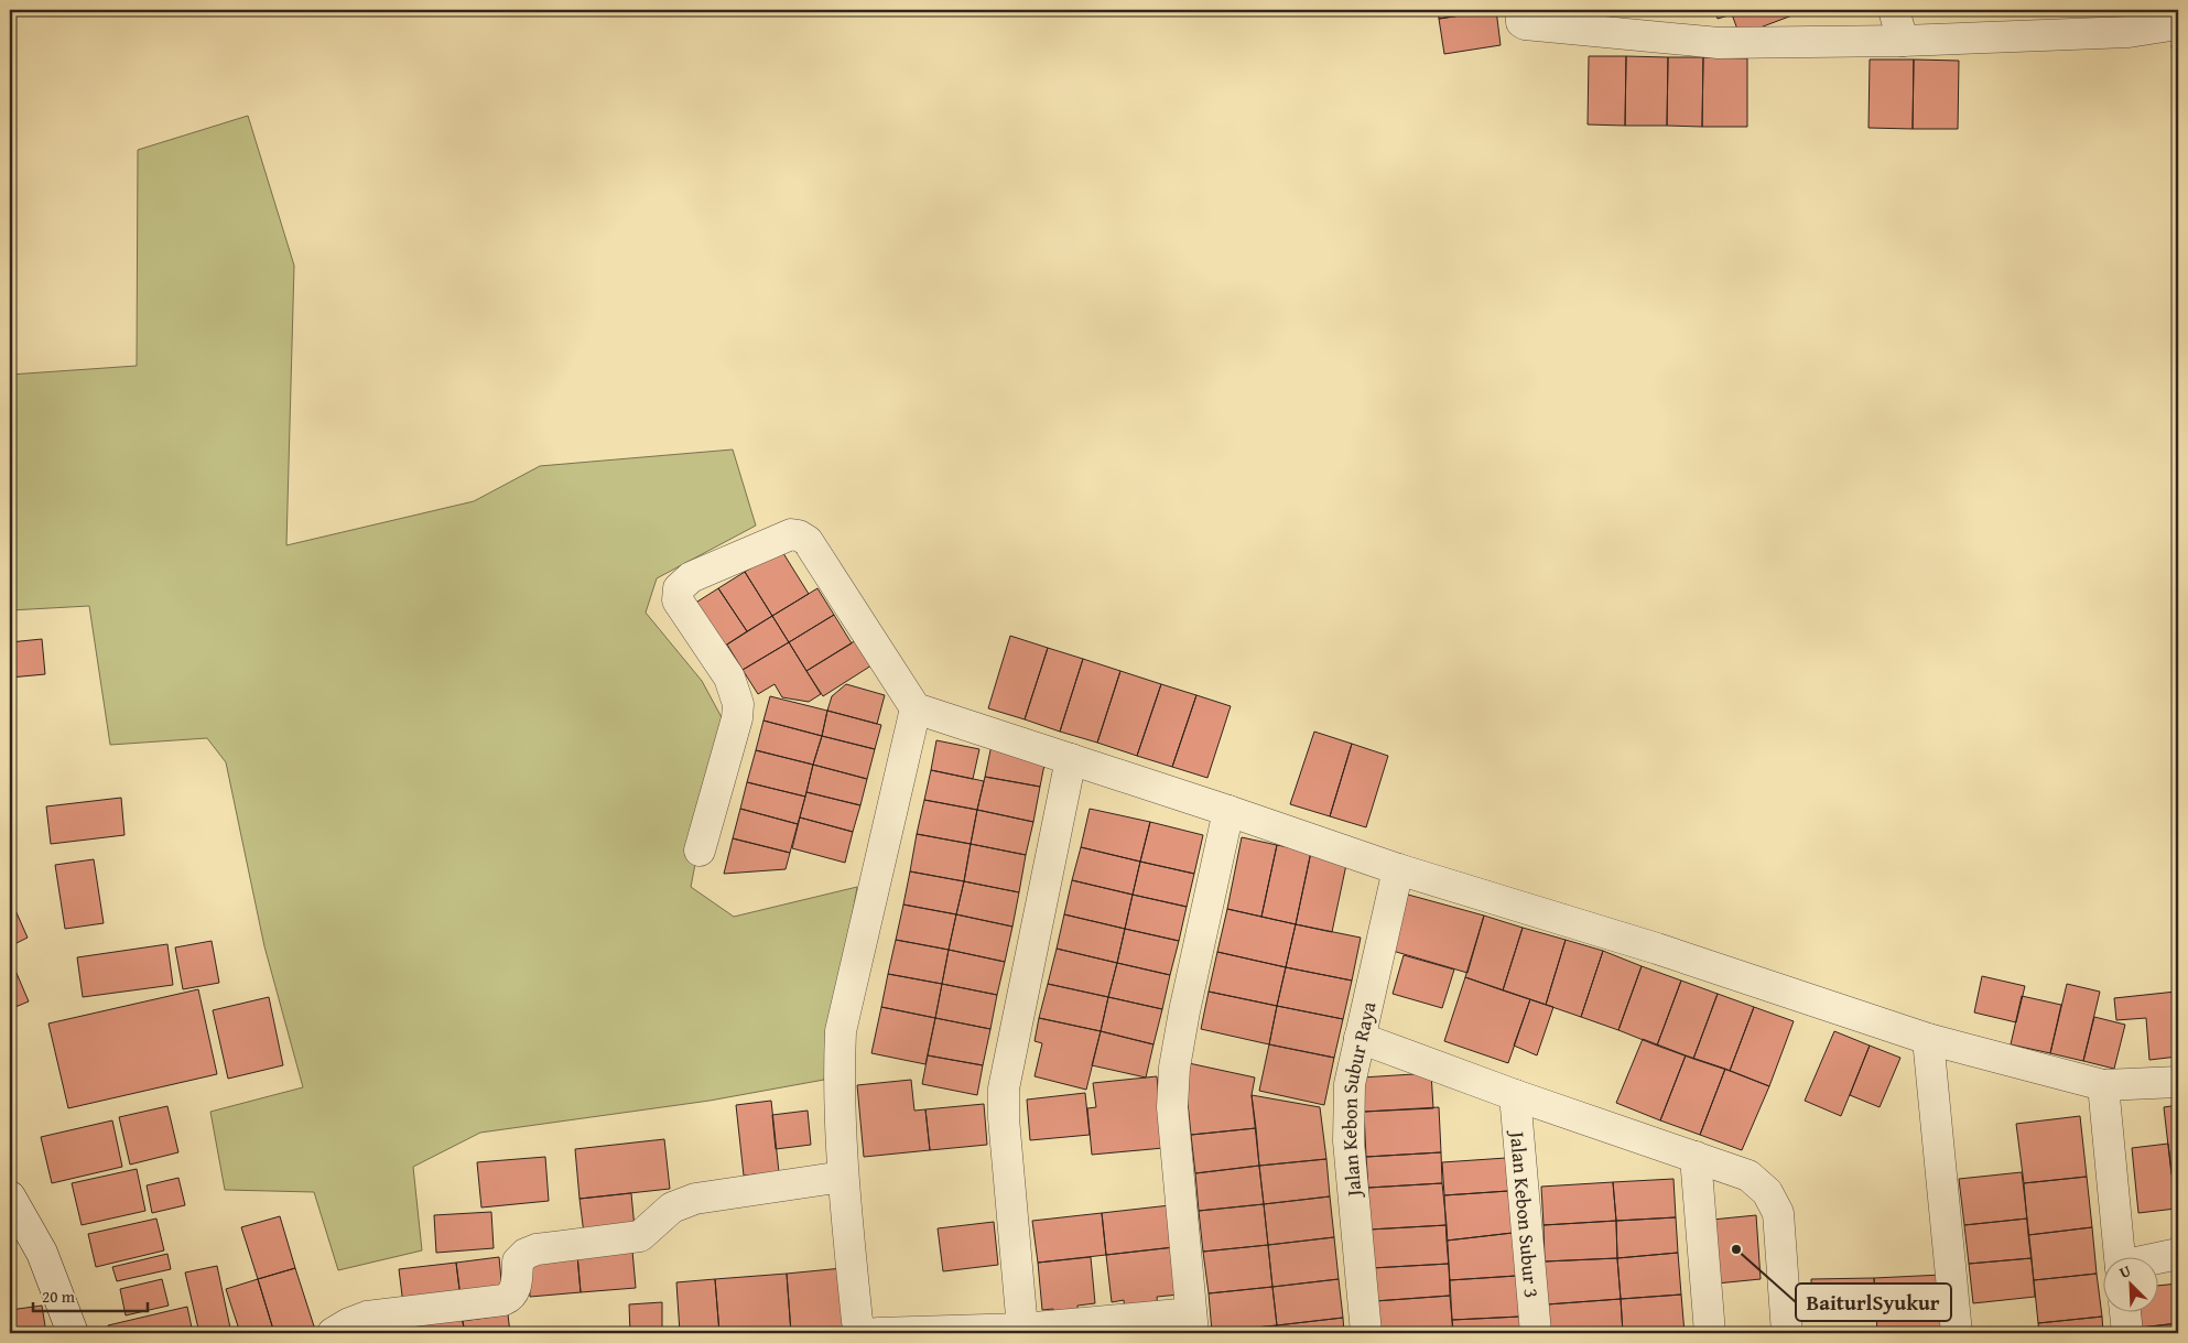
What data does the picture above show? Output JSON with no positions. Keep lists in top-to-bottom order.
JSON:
{
  "streets": {
    "street": ["Jalan Kebon Subur Raya", "Jalan Kebon Subur 3"]
  },
  "places": ["BaiturlSyukur"],
  "scale_bar": "20 m",
  "north": "top left"
}
